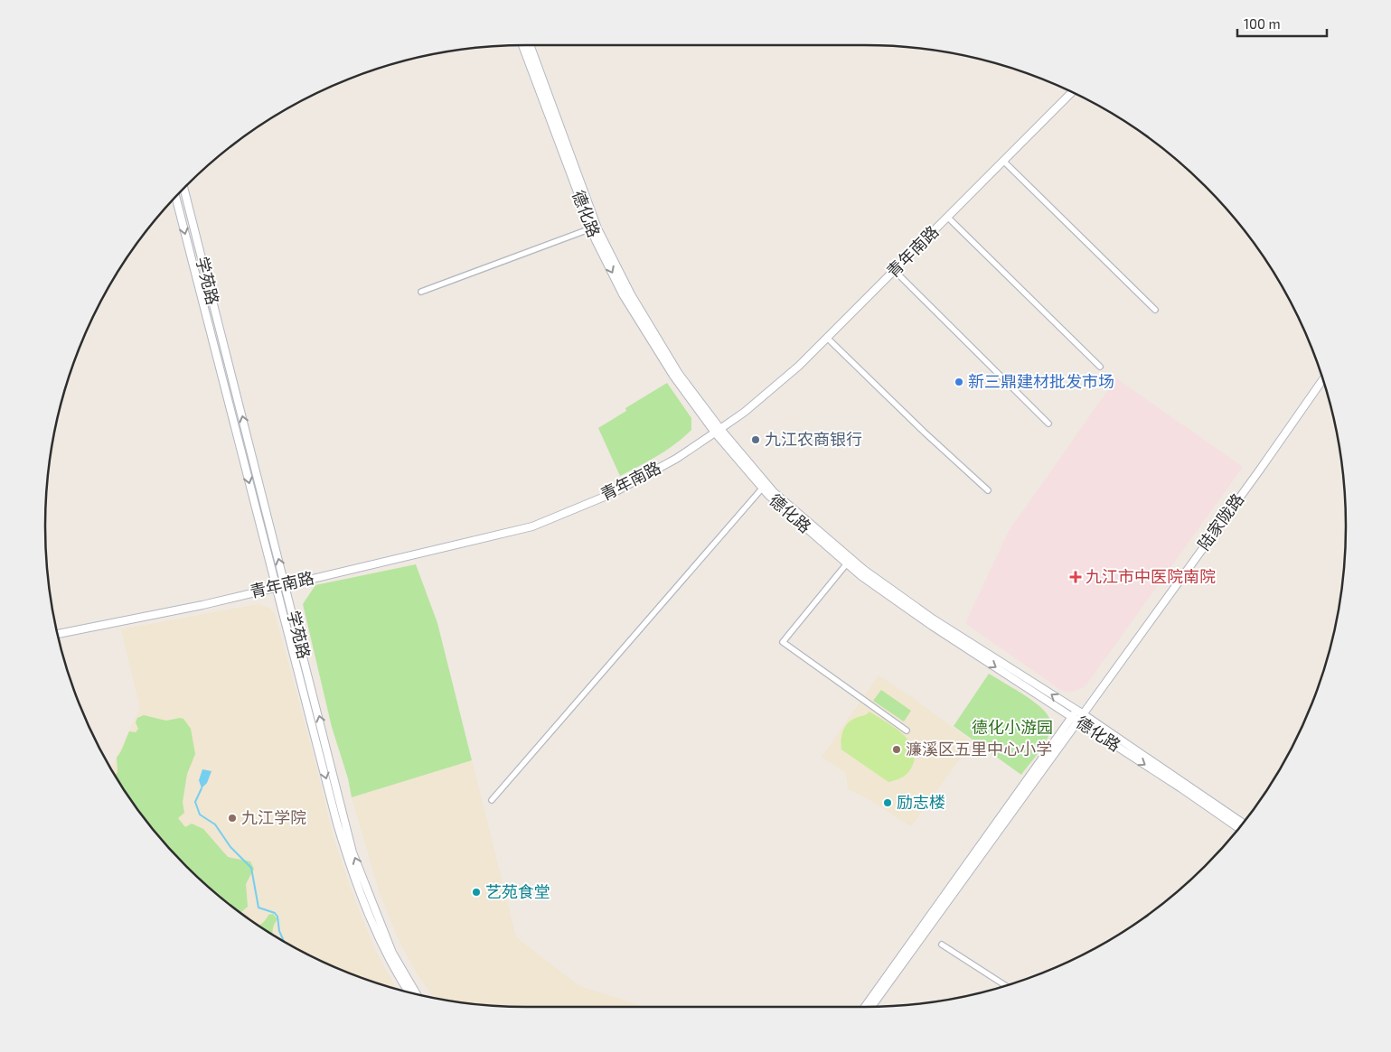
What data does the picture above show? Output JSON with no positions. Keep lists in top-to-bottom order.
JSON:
{
  "streets": {
    "main road": [
      "德化路",
      "青年南路",
      "学苑路",
      "陆家陇路"
    ]
  },
  "crossings": [
    ["德化路", "青年南路"],
    ["德化路", "陆家陇路"],
    ["青年南路", "学苑路"]
  ],
  "parks": ["德化小游园"],
  "places": {
    "other": [
      "新三鼎建材批发市场",
      "九江农商银行",
      "濂溪区五里中心小学",
      "励志楼",
      "九江学院",
      "艺苑食堂"
    ],
    "health": ["九江市中医院南院"]
  },
  "scale_bar": "100 m"
}
